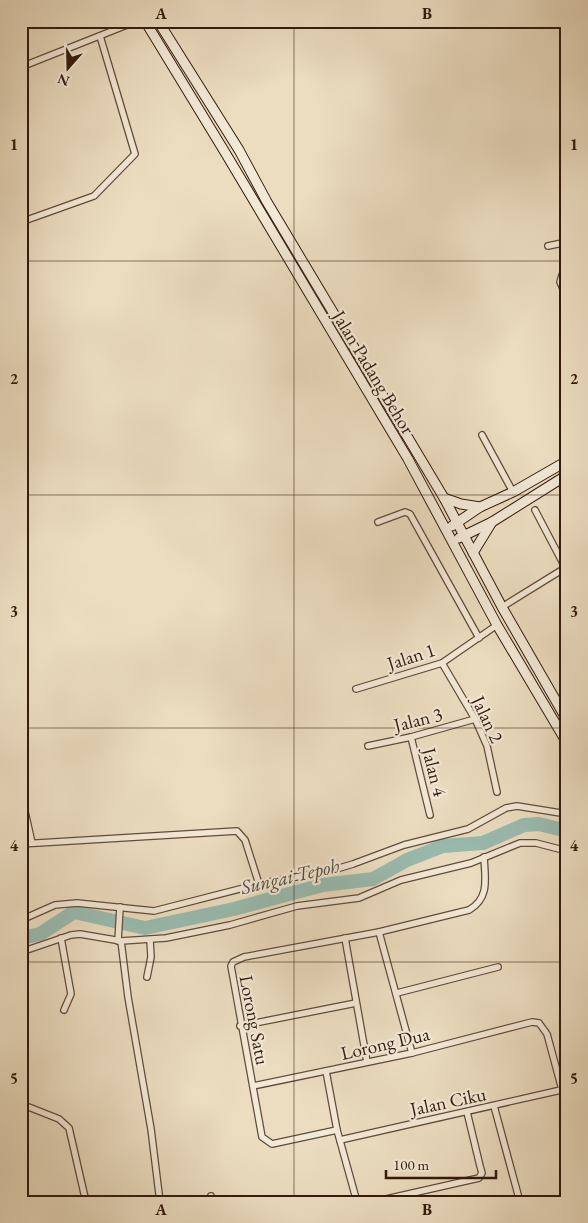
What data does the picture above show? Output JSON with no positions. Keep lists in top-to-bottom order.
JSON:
{
  "streets": {
    "main road": ["Jalan Padang Behor"],
    "street": [
      "Jalan 1",
      "Jalan 3",
      "Jalan 2",
      "Jalan 4",
      "Lorong Satu",
      "Lorong Dua",
      "Jalan Ciku"
    ]
  },
  "crossings": [
    ["Jalan Padang Behor", "Jalan 1"],
    ["Jalan 1", "Jalan 2"],
    ["Jalan 3", "Jalan 2"],
    ["Jalan 3", "Jalan 4"],
    ["Lorong Satu", "Lorong Dua"],
    ["Lorong Dua", "Jalan Ciku"]
  ],
  "water": ["Sungai Tepoh"],
  "scale_bar": "100 m",
  "north": "bottom",
  "grid": {
    "columns": ["A", "B"],
    "rows": [
      "1",
      "2",
      "3",
      "4",
      "5"
    ]
  }
}
